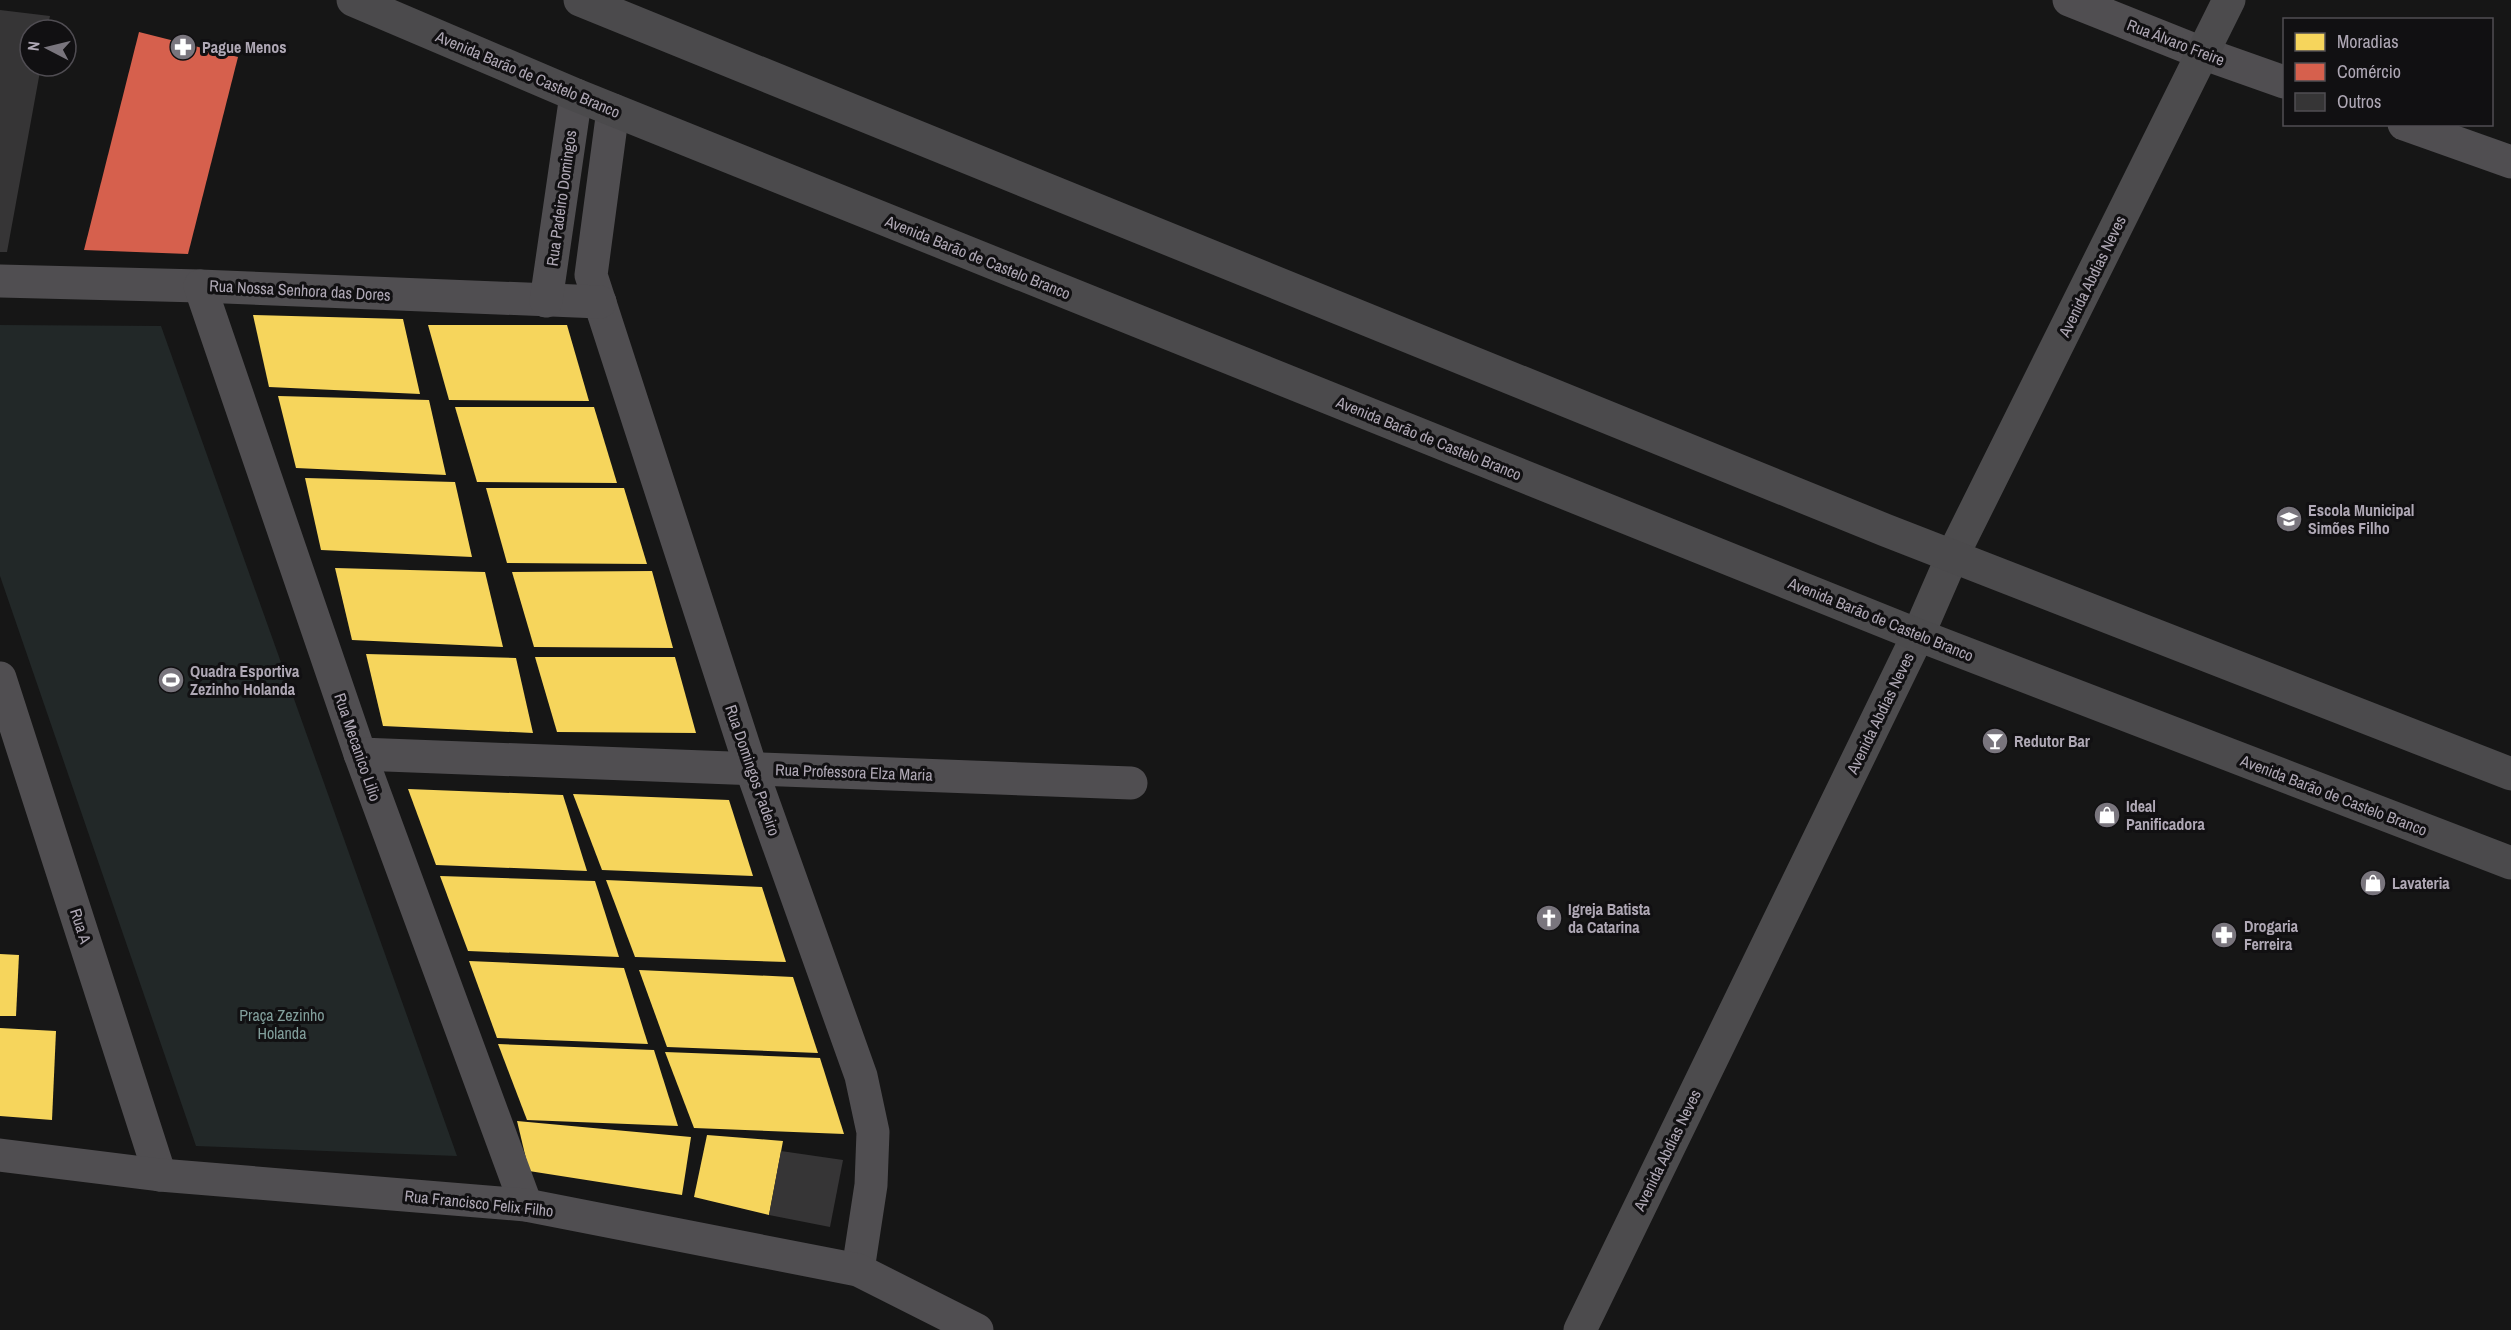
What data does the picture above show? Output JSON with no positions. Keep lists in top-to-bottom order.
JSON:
{
  "streets": {
    "main road": ["Avenida Barão de Castelo Branco"],
    "street": [
      "Rua Álvaro Freire",
      "Rua Padeiro Domingos",
      "Avenida Abdias Neves",
      "Rua Nossa Senhora das Dores",
      "Rua Mecanico Lilio",
      "Rua Domingos Padeiro",
      "Rua Professora Elza Maria",
      "Rua A",
      "Rua Francisco Felix Filho"
    ]
  },
  "crossings": [
    ["Rua Álvaro Freire", "Avenida Abdias Neves"],
    ["Avenida Barão de Castelo Branco", "Rua Padeiro Domingos"],
    ["Avenida Barão de Castelo Branco", "Avenida Abdias Neves"],
    ["Rua Padeiro Domingos", "Rua Nossa Senhora das Dores"],
    ["Rua Nossa Senhora das Dores", "Rua Mecanico Lilio"],
    ["Rua Nossa Senhora das Dores", "Rua Domingos Padeiro"],
    ["Rua Mecanico Lilio", "Rua Professora Elza Maria"],
    ["Rua Mecanico Lilio", "Rua Francisco Felix Filho"],
    ["Rua Domingos Padeiro", "Rua Professora Elza Maria"],
    ["Rua Domingos Padeiro", "Rua Francisco Felix Filho"],
    ["Rua A", "Rua Francisco Felix Filho"]
  ],
  "parks": ["Praça Zezinho Holanda"],
  "places": {
    "pharmacy": ["Pague Menos", "Drogaria Ferreira"],
    "school or university": ["Escola Municipal Simões Filho"],
    "sports": ["Quadra Esportiva Zezinho Holanda"],
    "bar": ["Redutor Bar"],
    "shop": ["Ideal Panificadora", "Lavateria"],
    "church": ["Igreja Batista da Catarina"]
  },
  "legend": ["Moradias", "Comércio", "Outros"],
  "north": "left"
}
